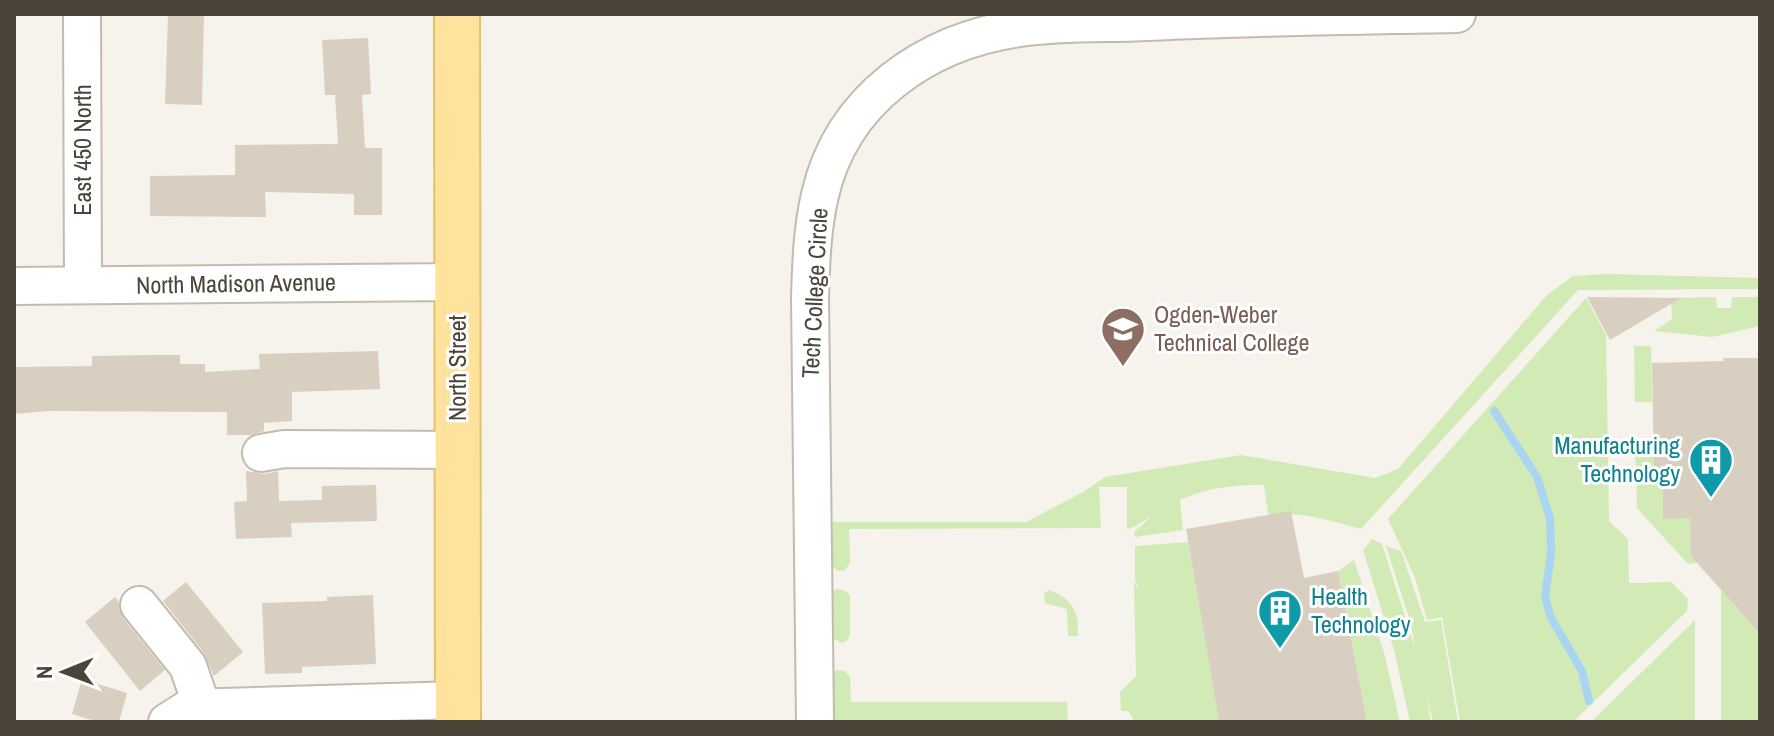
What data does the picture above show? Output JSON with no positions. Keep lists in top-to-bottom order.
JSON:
{
  "streets": {
    "main road": ["North Street"],
    "street": ["East 450 North", "North Madison Avenue", "Tech College Circle"]
  },
  "crossings": [
    ["East 450 North", "North Madison Avenue"],
    ["North Madison Avenue", "North Street"]
  ],
  "places": {
    "school or university": ["Ogden-Weber Technical College"],
    "building": ["Manufacturing Technology", "Health Technology"]
  },
  "north": "left"
}
